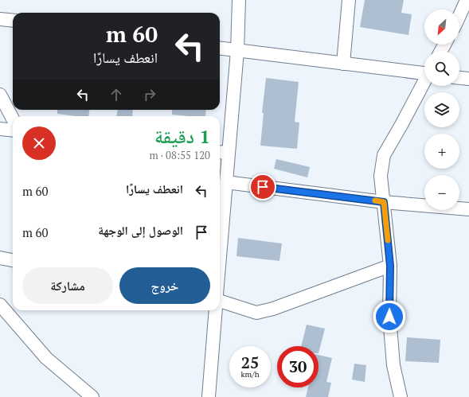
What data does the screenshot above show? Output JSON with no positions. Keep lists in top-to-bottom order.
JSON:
{
  "north": "bottom left",
  "page": {
    "map_buttons": ["+", "−"],
    "turn": ["60 m", "انعطف يسارًا"],
    "heading": ["1 دقيقة", "120 m · 08:55"],
    "list": [
      {
        "name": "انعطف يسارًا",
        "value": "60 m"
      },
      {
        "name": "الوصول إلى الوجهة",
        "value": "60 m"
      }
    ],
    "buttons": ["خروج", "مشاركة"],
    "speed": "25 km/h",
    "limit": "30"
  }
}
